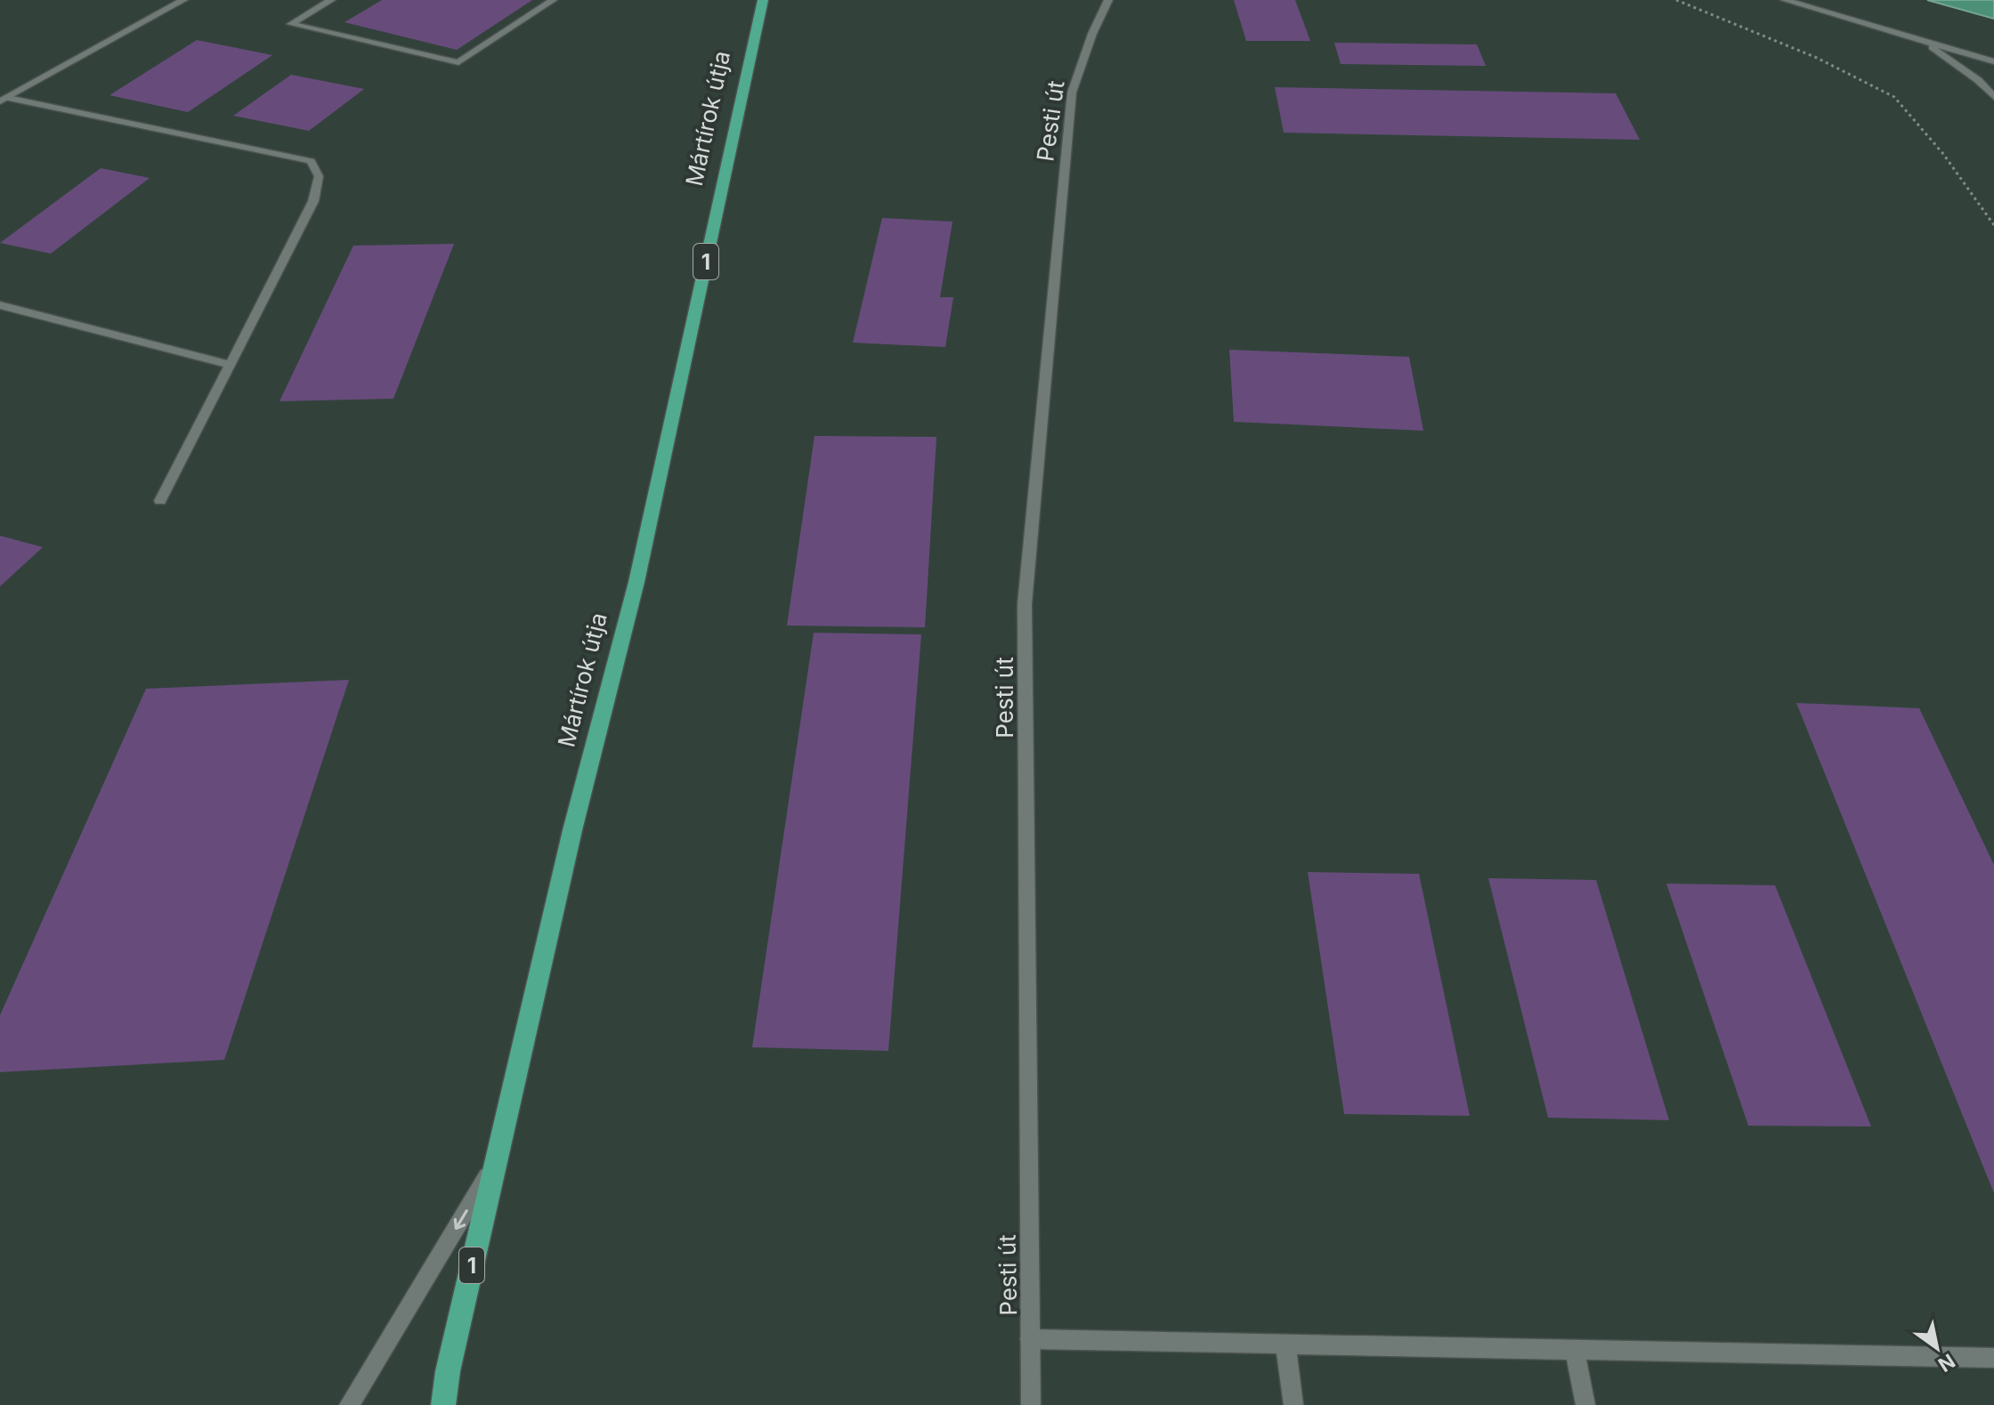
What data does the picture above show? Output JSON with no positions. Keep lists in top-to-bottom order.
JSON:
{
  "streets": {
    "main road": ["Mártírok útja", "1"],
    "street": ["Pesti út"]
  },
  "north": "bottom right"
}
